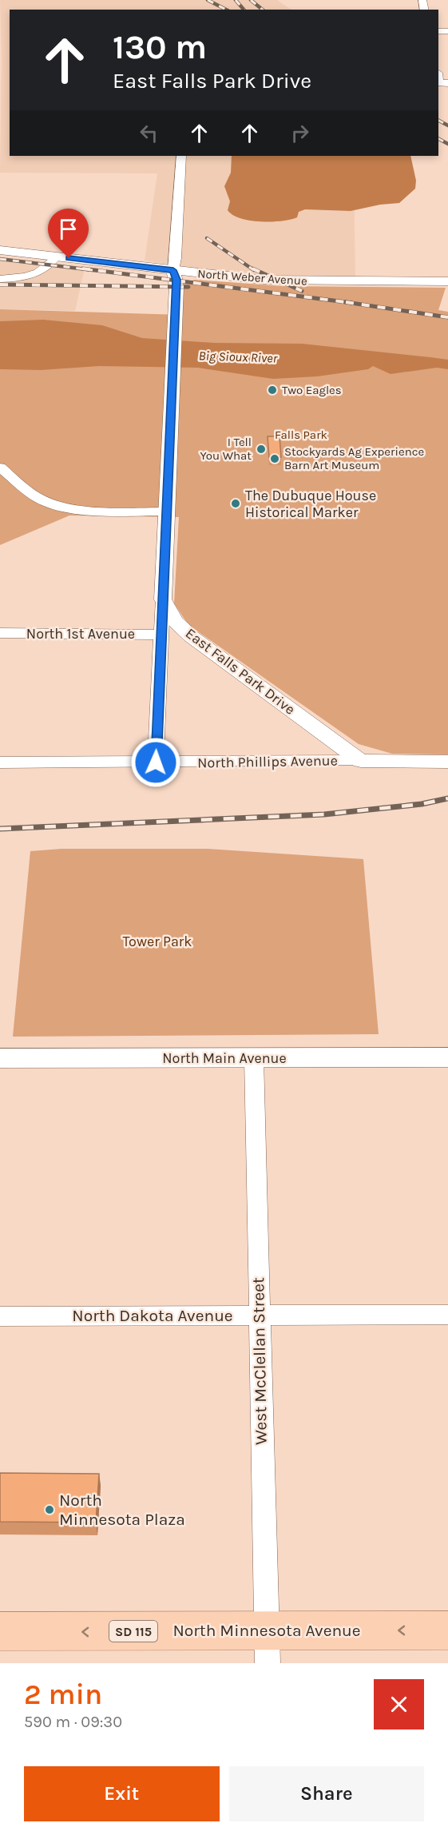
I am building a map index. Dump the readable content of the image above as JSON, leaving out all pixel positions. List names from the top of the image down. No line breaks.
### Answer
{"streets":{"main road":["North Minnesota Avenue","SD 115"],"street":["North Weber Avenue","North 1st Avenue","East Falls Park Drive","North Phillips Avenue","North Main Avenue","North Dakota Avenue","West McClellan Street"]},"crossings":[["East Falls Park Drive","North Phillips Avenue"],["North Main Avenue","West McClellan Street"],["North Dakota Avenue","West McClellan Street"],["West McClellan Street","North Minnesota Avenue"]],"one_way":["North Minnesota Avenue"],"water":["Big Sioux River"],"parks":["Falls Park","Tower Park"],"places":["Two Eagles","I Tell You What","Stockyards Ag Experience Barn Art Museum","The Dubuque House Historical Marker","North Minnesota Plaza"],"page":{"turn":["130 m","East Falls Park Drive"],"heading":["2 min","590 m · 09:30"],"buttons":["Exit","Share"]}}
